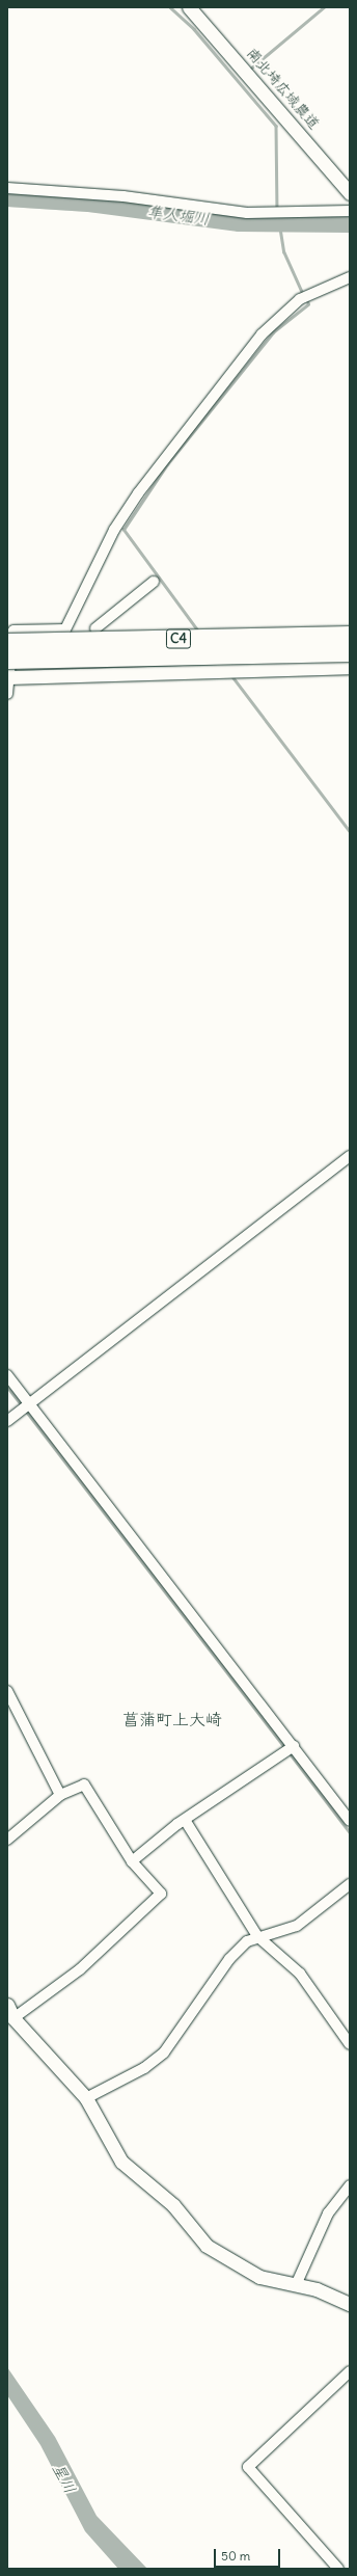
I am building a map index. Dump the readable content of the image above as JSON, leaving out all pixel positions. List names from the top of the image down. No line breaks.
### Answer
{"streets":{"highway":["C4"],"street":["南北埼広域農道"]},"districts":["菖蒲町上大崎"],"water":["隼人堀川","星川"],"scale_bar":"50 m"}
